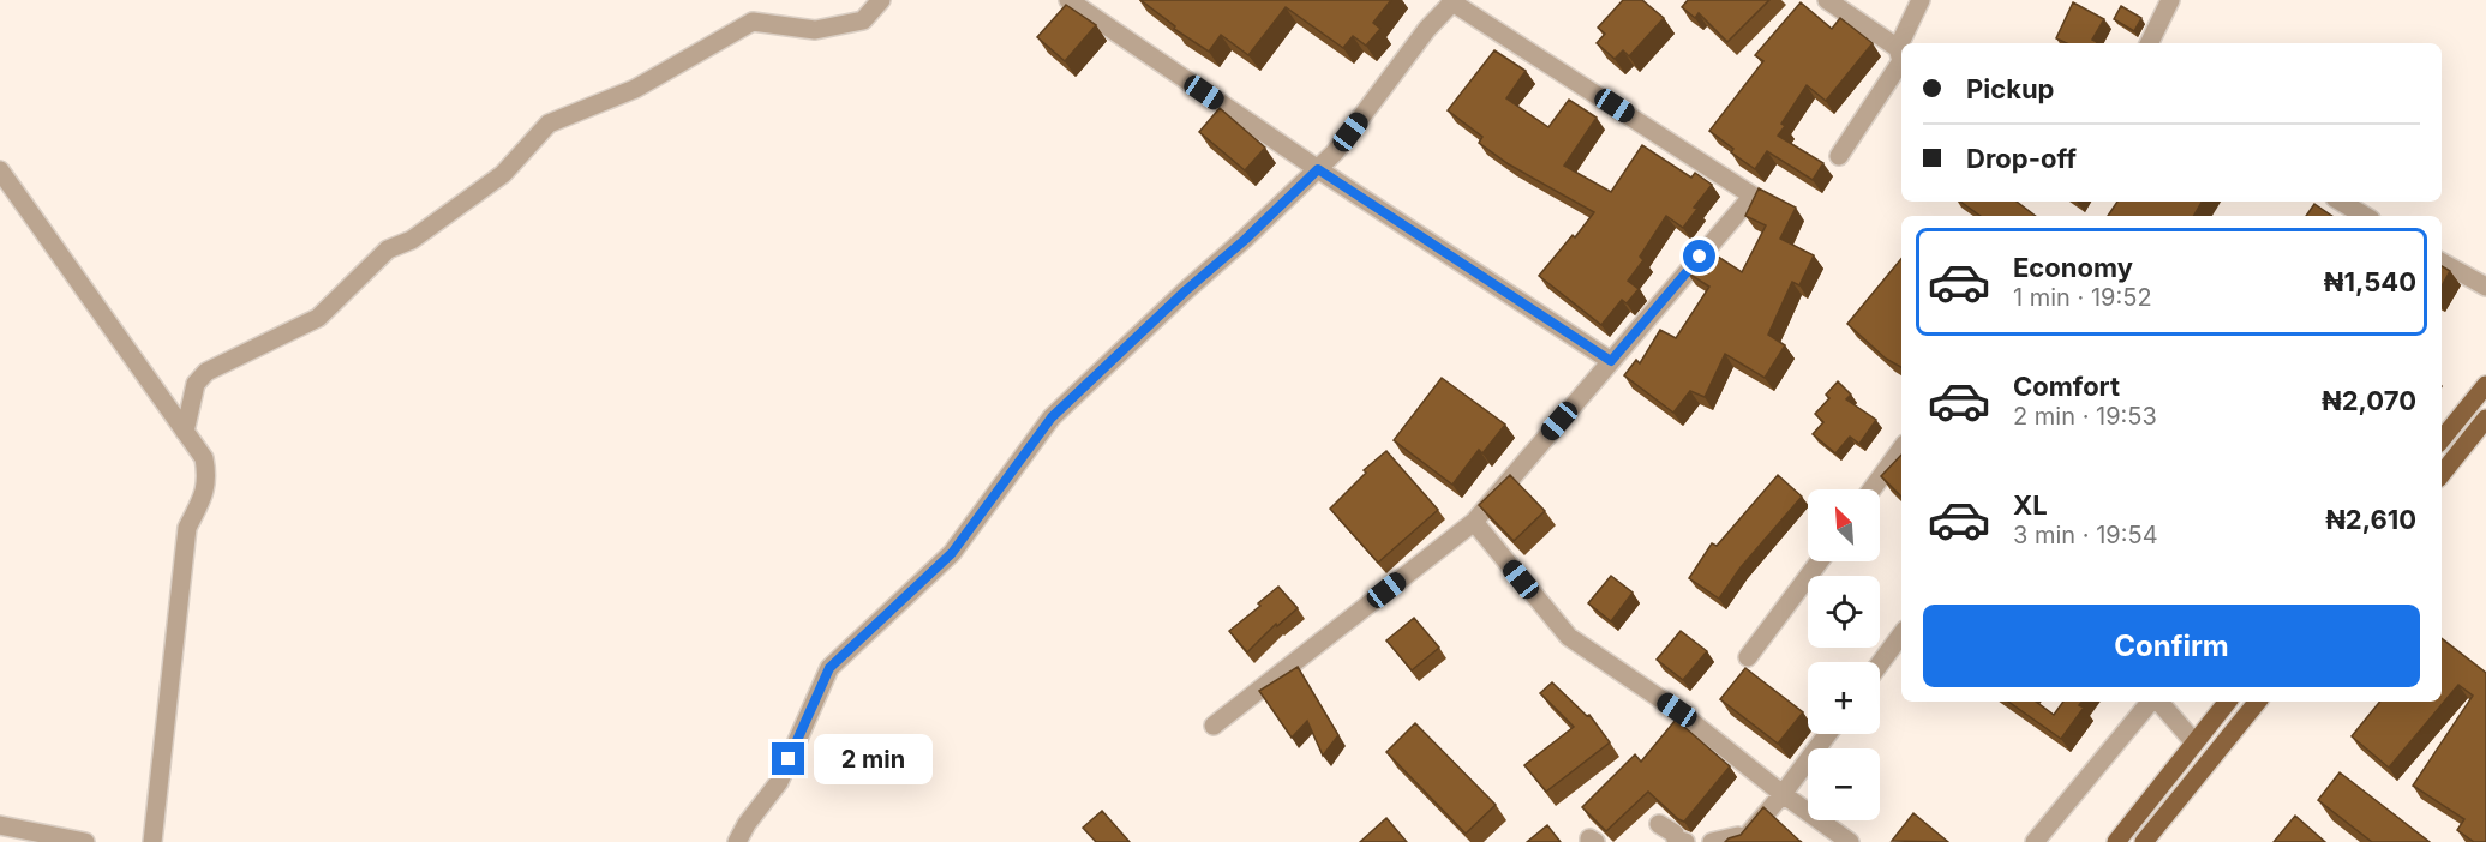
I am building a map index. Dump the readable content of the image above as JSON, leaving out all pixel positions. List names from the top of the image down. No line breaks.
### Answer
{"north":"top left","page":{"banner":["Pickup","Drop-off"],"list":[{"name":"Economy","note":"1 min · 19:52","value":"₦1,540"},{"name":"Comfort","note":"2 min · 19:53","value":"₦2,070"},{"name":"XL","note":"3 min · 19:54","value":"₦2,610"}],"map_buttons":["+","−"],"buttons":"Confirm","bubble":"2 min"}}
